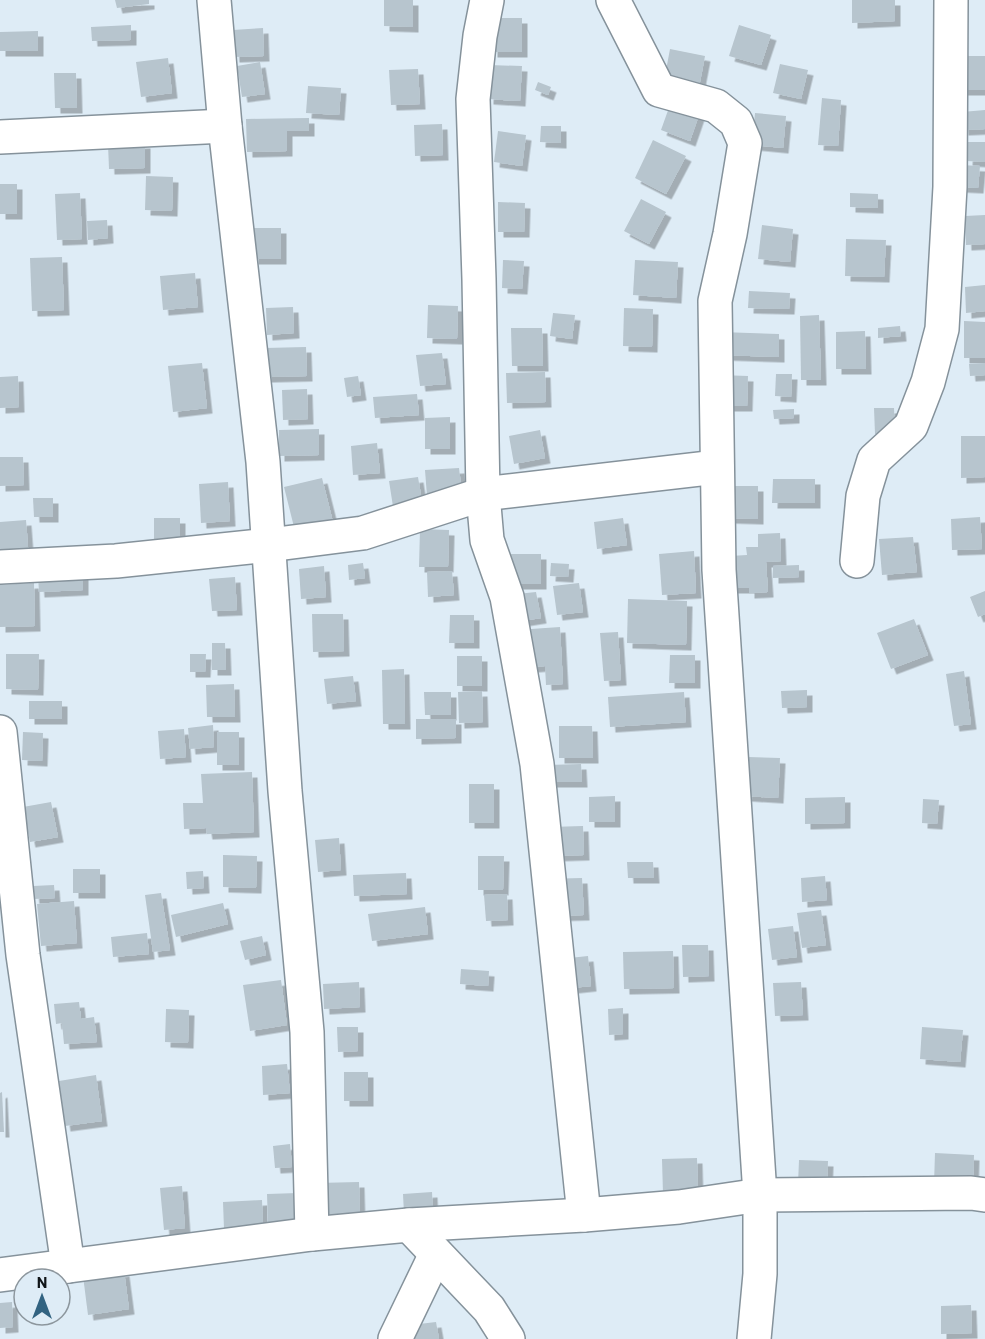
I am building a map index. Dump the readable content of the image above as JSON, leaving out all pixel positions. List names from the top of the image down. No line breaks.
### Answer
{"north":"top"}
